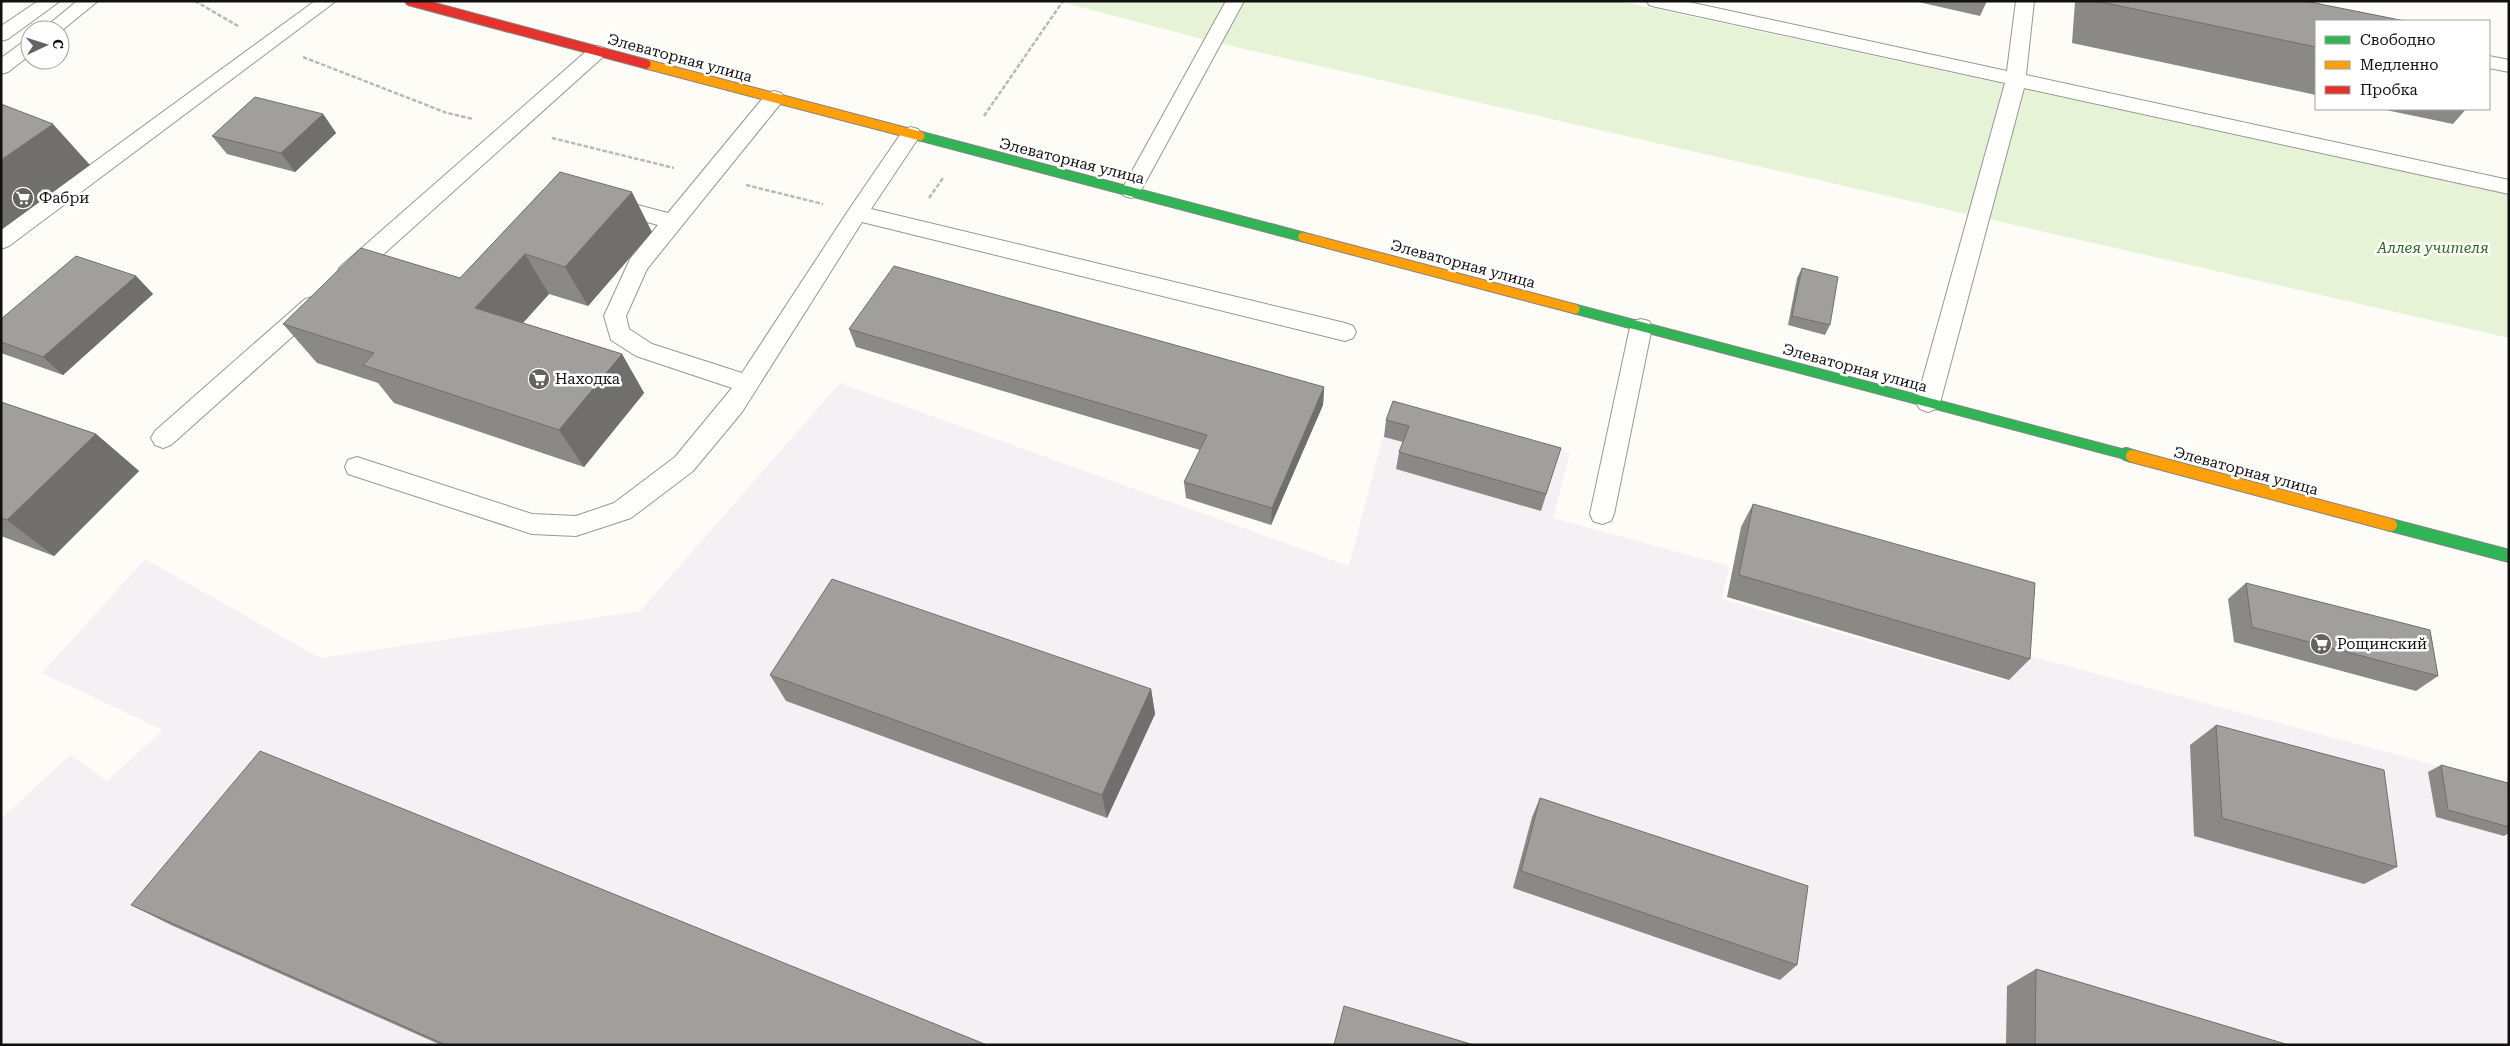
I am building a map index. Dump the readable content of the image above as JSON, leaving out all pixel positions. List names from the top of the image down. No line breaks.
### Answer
{"streets":{"main road":["Элеваторная улица"]},"parks":["Аллея учителя"],"places":{"supermarket":["Фабри","Находка","Рощинский"]},"legend":["Свободно","Медленно","Пробка"],"north":"right"}
